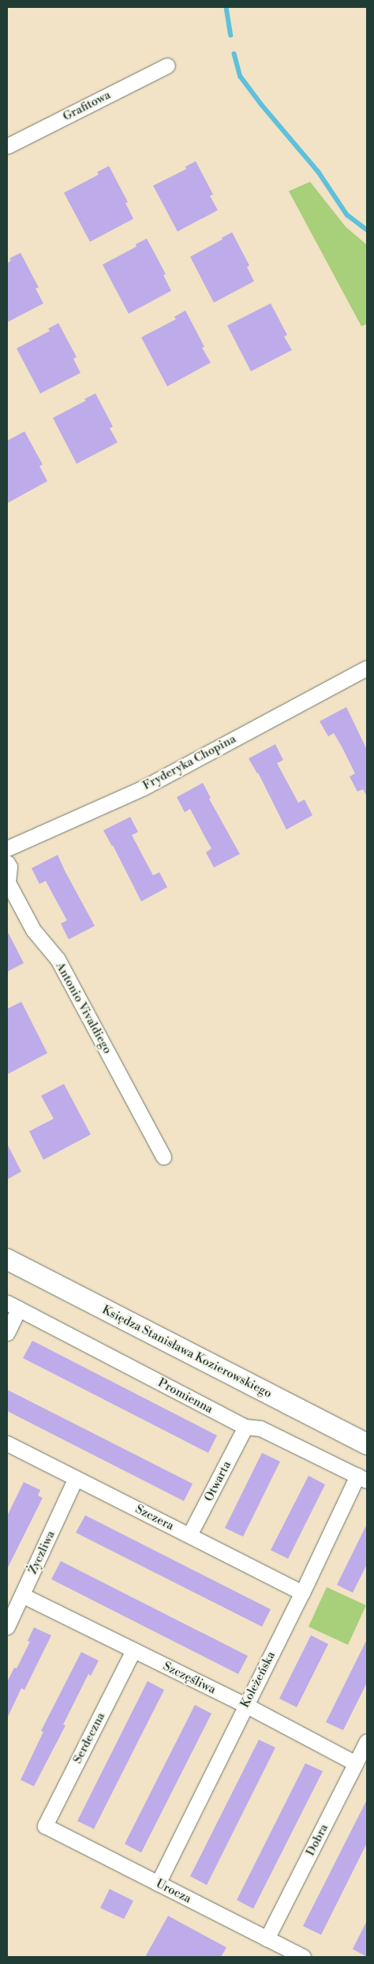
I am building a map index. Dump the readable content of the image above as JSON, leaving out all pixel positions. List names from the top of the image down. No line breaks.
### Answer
{"streets":{"street":["Grafitowa","Fryderyka Chopina","Antonio Vivaldiego","Księdza Stanisława Kozierowskiego","Promienna","Otwarta","Szczera","Życzliwa","Szczęśliwa","Koleżeńska","Serdeczna","Dobra","Urocza"]},"crossings":[["Promienna","Otwarta"],["Promienna","Koleżeńska"],["Otwarta","Szczera"],["Szczera","Życzliwa"],["Szczera","Koleżeńska"],["Życzliwa","Szczęśliwa"],["Szczęśliwa","Koleżeńska"],["Szczęśliwa","Serdeczna"],["Szczęśliwa","Dobra"],["Koleżeńska","Urocza"],["Serdeczna","Urocza"],["Dobra","Urocza"]]}
